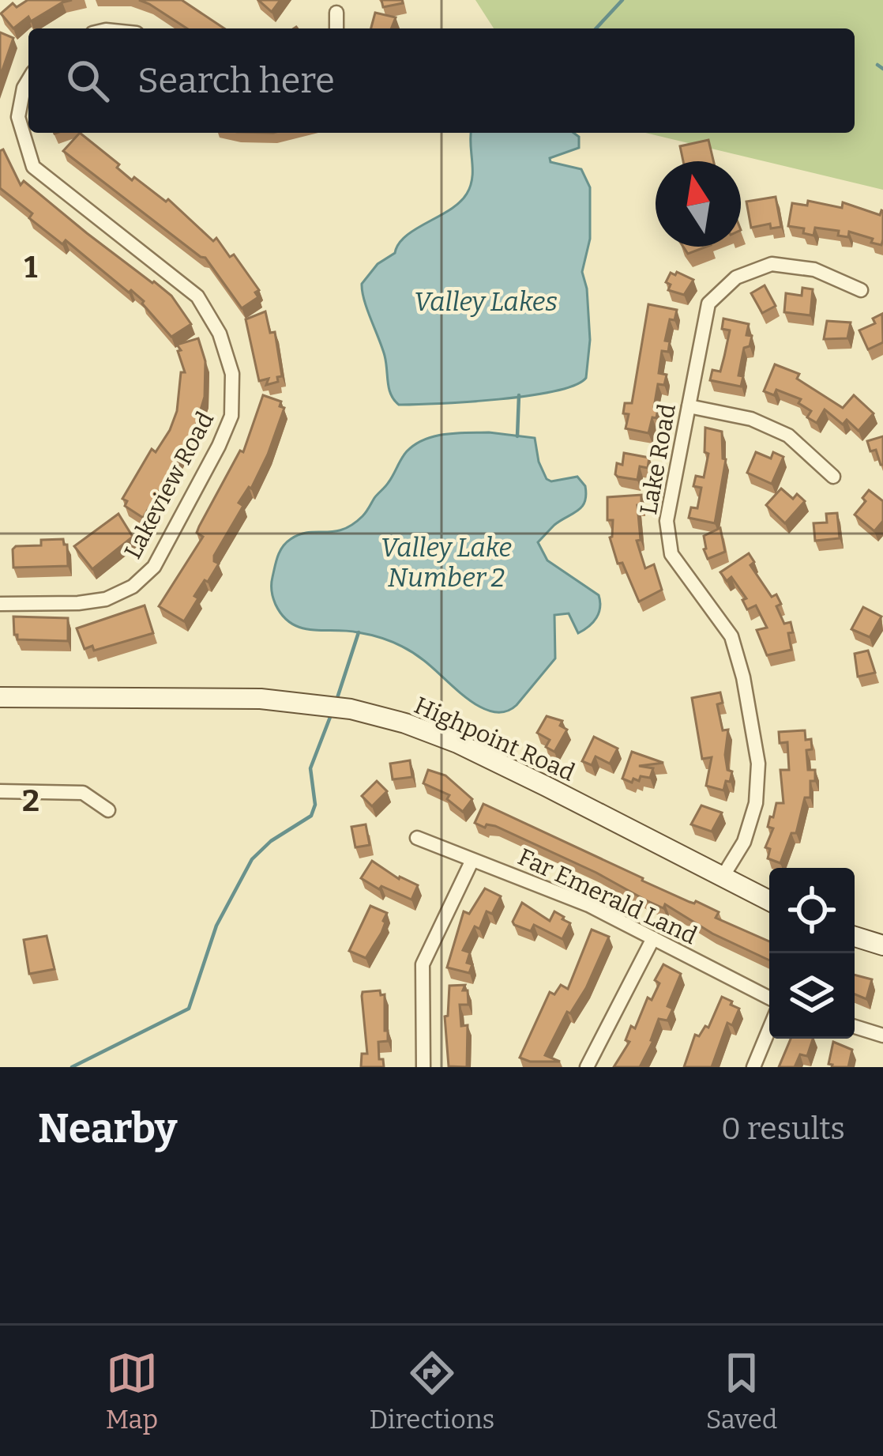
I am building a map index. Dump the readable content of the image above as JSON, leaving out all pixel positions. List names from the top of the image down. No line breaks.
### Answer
{"streets":{"street":["Lake Road","Lakeview Road","Highpoint Road","Far Emerald Land"]},"crossings":[["Lake Road","Highpoint Road"]],"water":["Valley Lakes","Valley Lake Number 2"],"north":"top","page":{"search":"Search here","heading":["Nearby","0 results"],"nav":["Map","Directions","Saved"]},"grid":{"rows":["1","2"]}}
